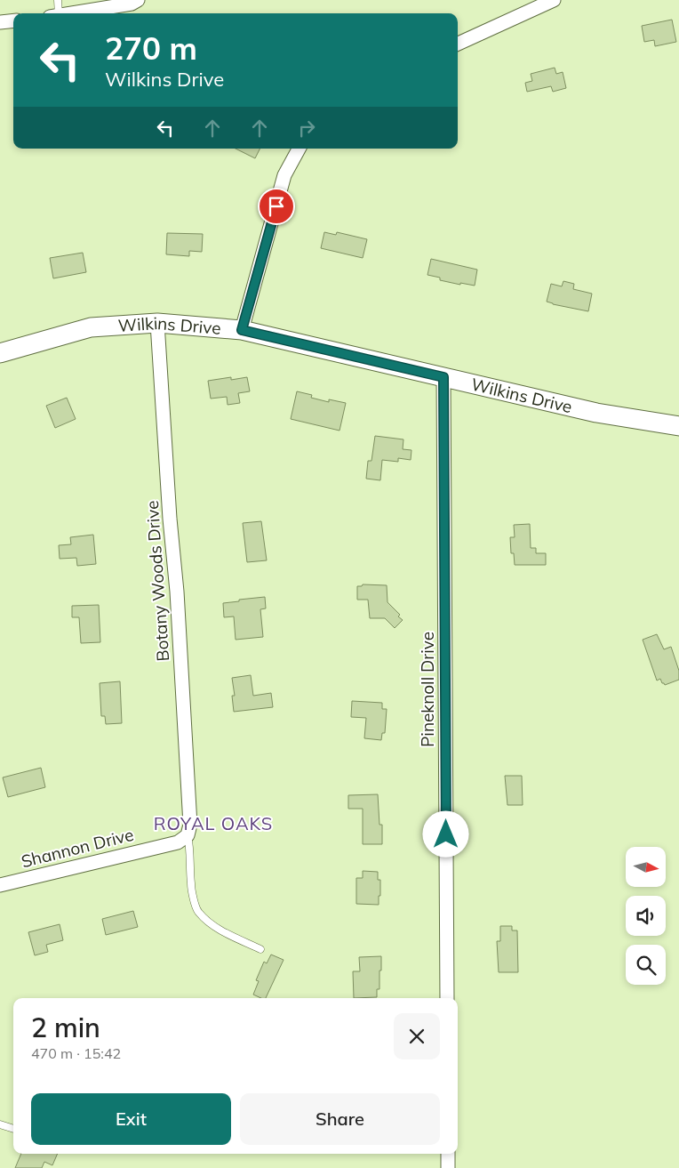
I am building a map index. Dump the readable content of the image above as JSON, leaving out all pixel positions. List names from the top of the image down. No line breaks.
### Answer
{"streets":{"street":["Wilkins Drive","Botany Woods Drive","Pineknoll Drive","Shannon Drive"]},"crossings":[["Wilkins Drive","Botany Woods Drive"],["Wilkins Drive","Pineknoll Drive"],["Botany Woods Drive","Shannon Drive"]],"districts":["ROYAL OAKS"],"north":"right","page":{"turn":["270 m","Wilkins Drive"],"heading":["2 min","470 m · 15:42"],"buttons":["Exit","Share"]}}
